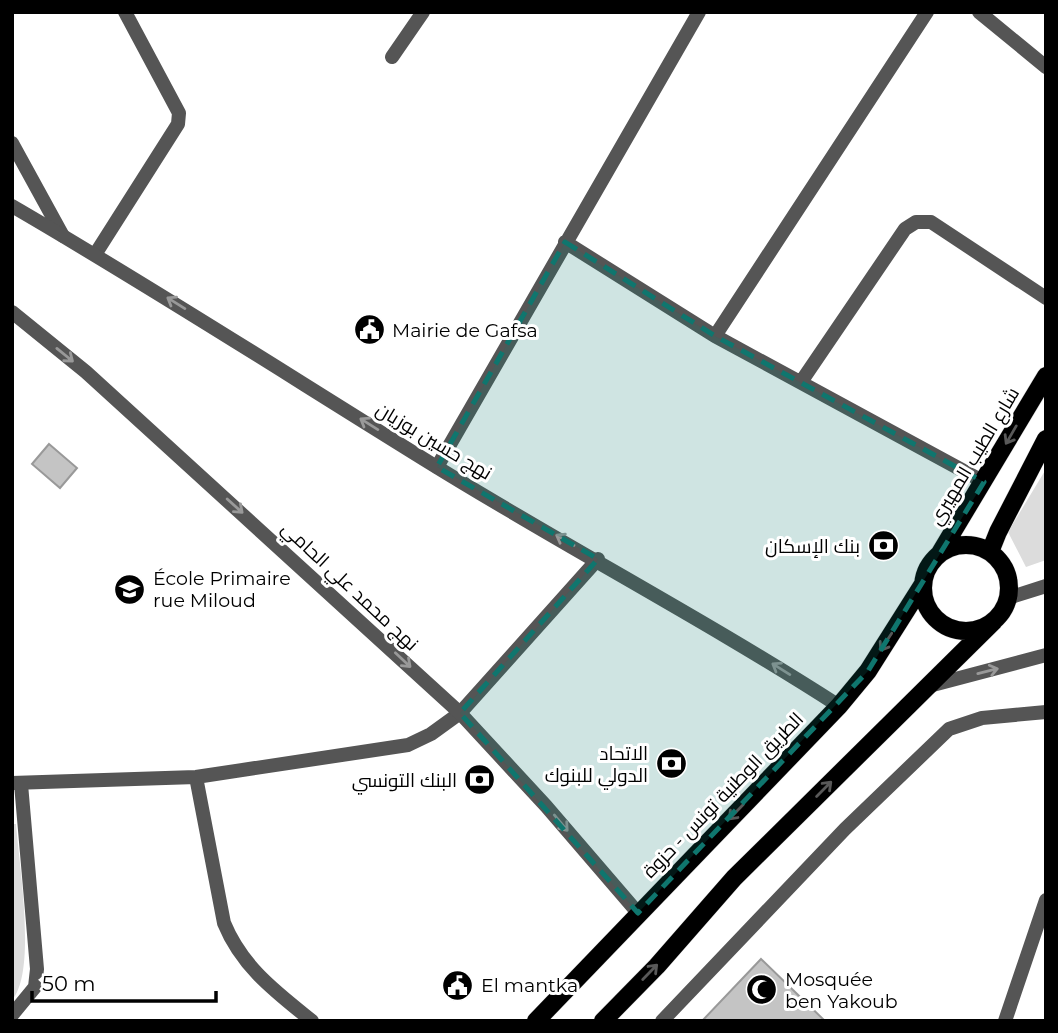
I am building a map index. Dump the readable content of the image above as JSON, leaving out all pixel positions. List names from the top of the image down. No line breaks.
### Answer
{"streets":{"main road":["شارع الطيب المهيري","الطريق الوطنية تونس - حزوة"],"street":["نهج حسين بوزيان","نهج محمد علي الحامي"]},"crossings":[["نهج حسين بوزيان","الطريق الوطنية تونس - حزوة"],["شارع الطيب المهيري","الطريق الوطنية تونس - حزوة"],["نهج محمد علي الحامي","الطريق الوطنية تونس - حزوة"]],"one_way":["نهج حسين بوزيان","نهج محمد علي الحامي"],"places":{"public building":["Mairie de Gafsa","El mantka"],"bank":["بنك الإسكان","الاتحاد الدولي للبنوك","البنك التونسي"],"school or university":["École Primaire rue Miloud"],"mosque":["Mosquée ben Yakoub"]},"scale_bar":"50 m"}
